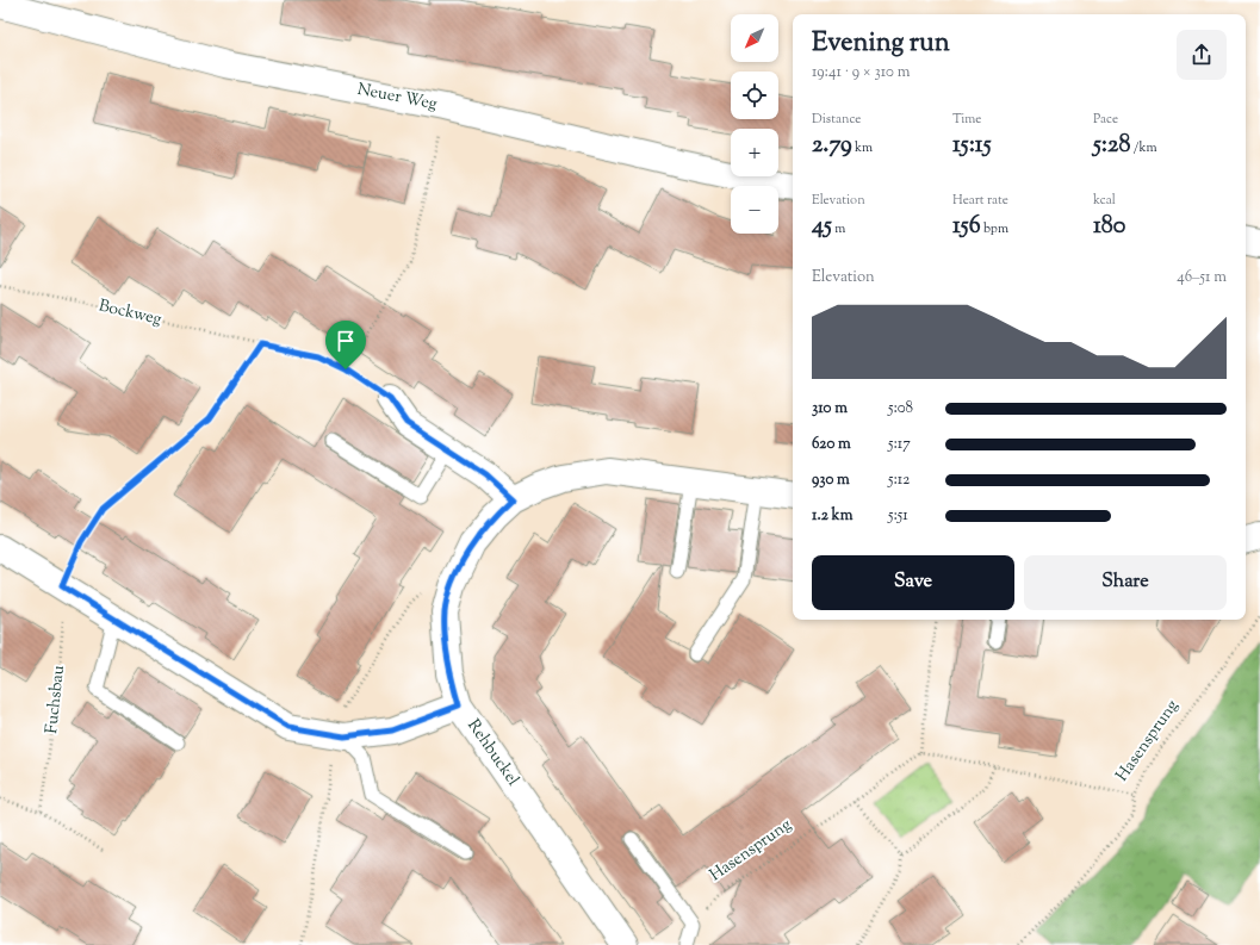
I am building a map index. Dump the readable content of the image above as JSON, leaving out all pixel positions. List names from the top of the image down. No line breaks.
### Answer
{"streets":{"street":["Neuer Weg","Rehbuckel"],"path":["Bockweg","Fuchsbau","Hasensprung"]},"north":"bottom left","page":{"map_buttons":["+","−"],"heading":["Evening run","19:41 · 9 × 310 m"],"stats":[["Distance","2.79 km"],["Time","15:15"],["Pace","5:28 /km"],["Elevation","45 m"],["Heart rate","156 bpm"],["kcal","180"]],"chart":["Elevation","46–51 m"],"list":[{"name":"310 m","note":"5:08"},{"name":"620 m","note":"5:17"},{"name":"930 m","note":"5:12"},{"name":"1.2 km","note":"5:51"}],"buttons":["Save","Share"]}}
